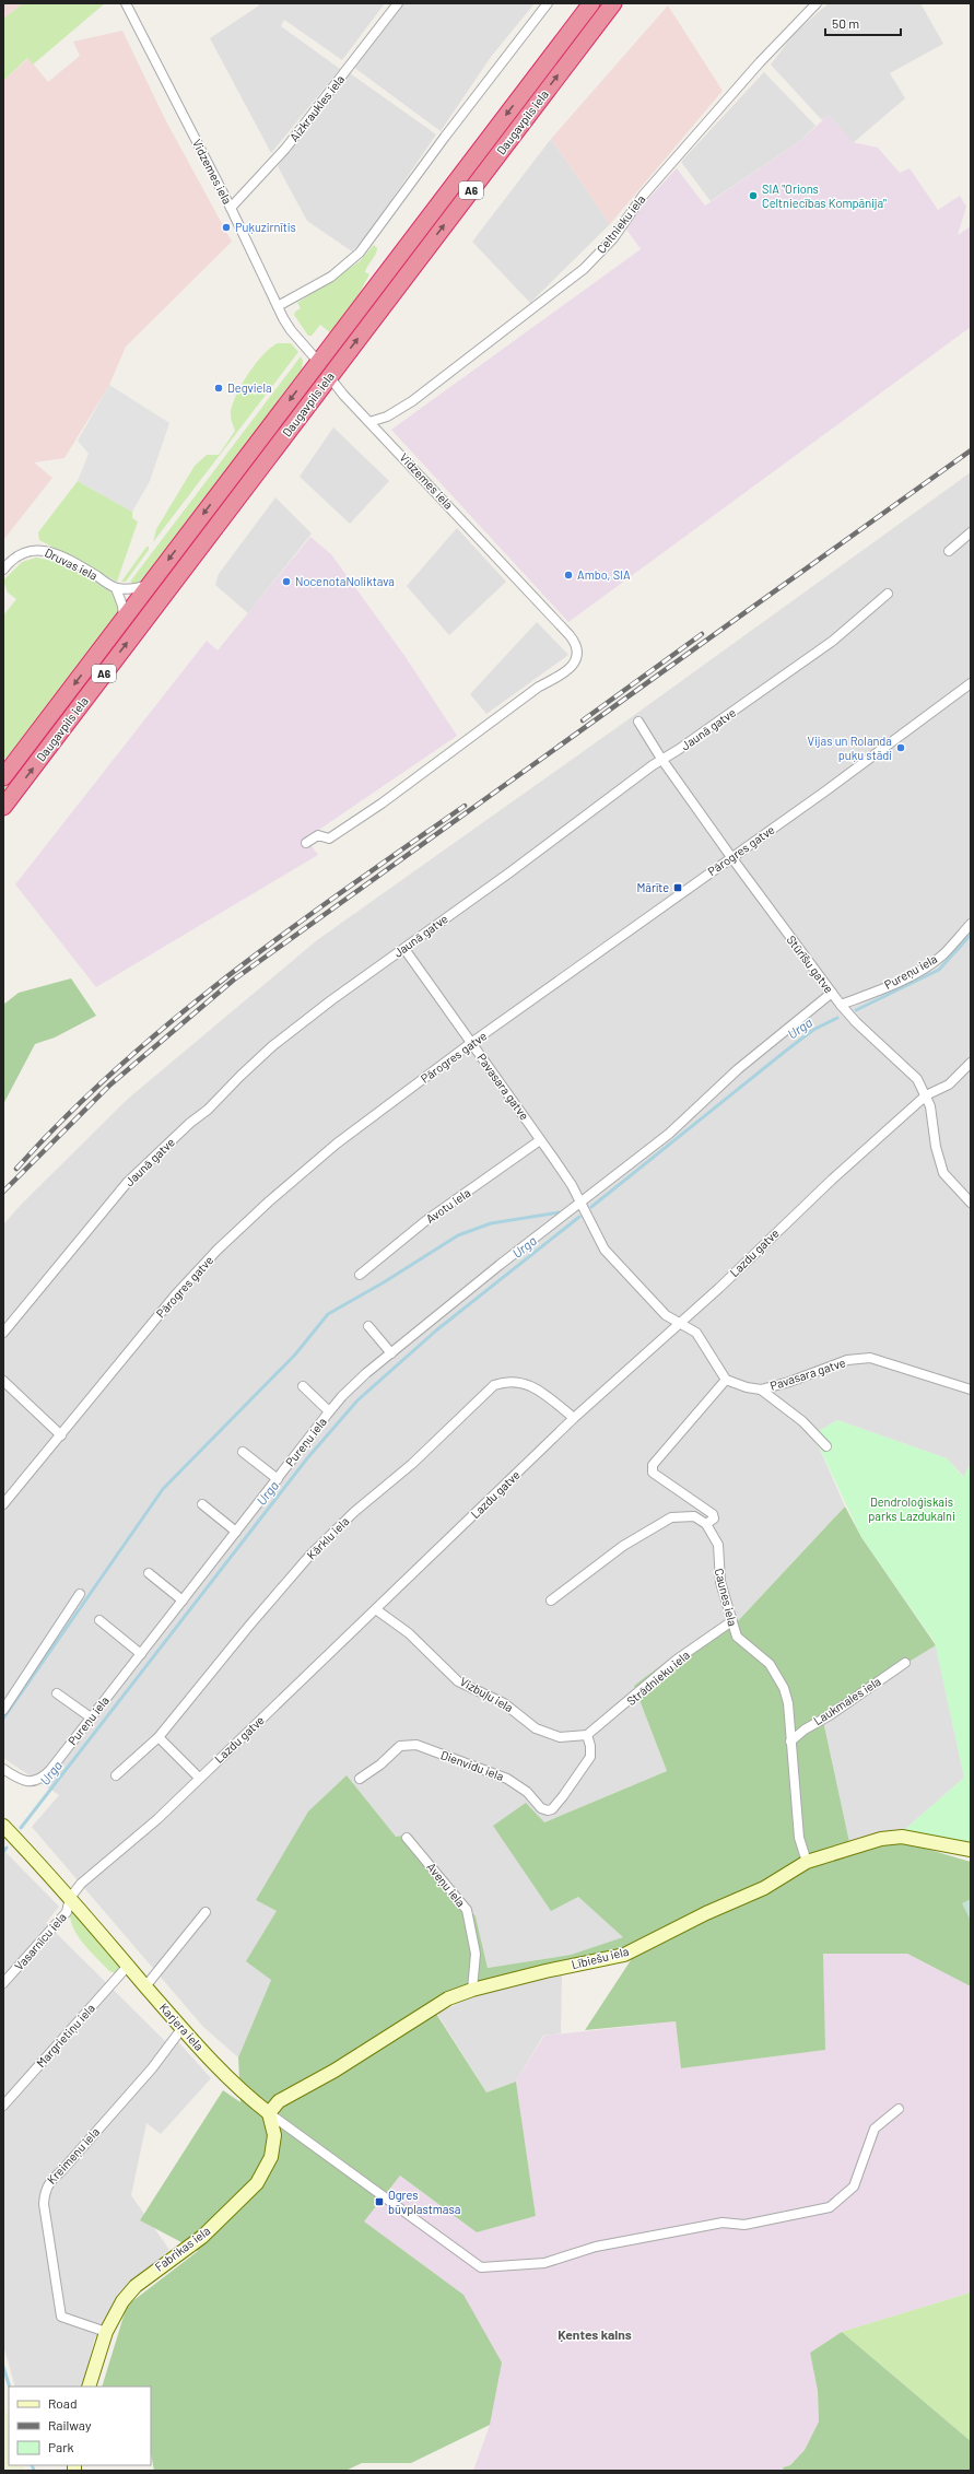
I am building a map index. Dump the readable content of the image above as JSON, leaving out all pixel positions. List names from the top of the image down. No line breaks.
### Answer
{"streets":{"highway":["Daugavpils iela","A6"],"street":["Aizkraukles iela","Vidzemes iela","Celtnieku iela","Druvas iela","Jaunā gatve","Pārogres gatve","Stūrīšu gatve","Pureņu iela","Pavasara gatve","Avotu iela","Lazdu gatve","Kārklu iela","Caunes iela","Strādnieku iela","Vizbuļu iela","Laukmales iela","Dienvidu iela","Aveņu iela","Vasarnīcu iela","Lībiešu iela","Karjera iela","Margrietiņu iela","Kreimeņu iela","Fabrikas iela"]},"crossings":[["Aizkraukles iela","Vidzemes iela"],["Daugavpils iela","Vidzemes iela"],["Vidzemes iela","Celtnieku iela"],["Jaunā gatve","Stūrīšu gatve"],["Jaunā gatve","Pavasara gatve"],["Pārogres gatve","Stūrīšu gatve"],["Pārogres gatve","Pavasara gatve"],["Stūrīšu gatve","Pureņu iela"],["Stūrīšu gatve","Lazdu gatve"],["Pureņu iela","Pavasara gatve"],["Pavasara gatve","Avotu iela"],["Pavasara gatve","Lazdu gatve"],["Lazdu gatve","Kārklu iela"],["Lazdu gatve","Vizbuļu iela"],["Lazdu gatve","Vasarnīcu iela"],["Lazdu gatve","Karjera iela"],["Caunes iela","Strādnieku iela"],["Caunes iela","Laukmales iela"],["Caunes iela","Lībiešu iela"],["Strādnieku iela","Vizbuļu iela"],["Strādnieku iela","Dienvidu iela"],["Vizbuļu iela","Dienvidu iela"],["Aveņu iela","Lībiešu iela"],["Vasarnīcu iela","Karjera iela"],["Lībiešu iela","Karjera iela"],["Lībiešu iela","Fabrikas iela"],["Karjera iela","Margrietiņu iela"],["Karjera iela","Kreimeņu iela"],["Karjera iela","Fabrikas iela"],["Kreimeņu iela","Fabrikas iela"]],"districts":["Ķentes kalns"],"water":["Urga"],"parks":["Dendroloģiskais parks Lazdukalni"],"places":{"other":["SIA \"Orions Celtniecības Kompānija\"","Puķuzirnītis","Degviela","Ambo, SIA","NocenotaNoliktava","Vijas un Rolanda puķu stādi"],"transit":["Mārīte","Ogres būvplastmasa"]},"legend":["Road","Railway","Park"],"scale_bar":"50 m"}
